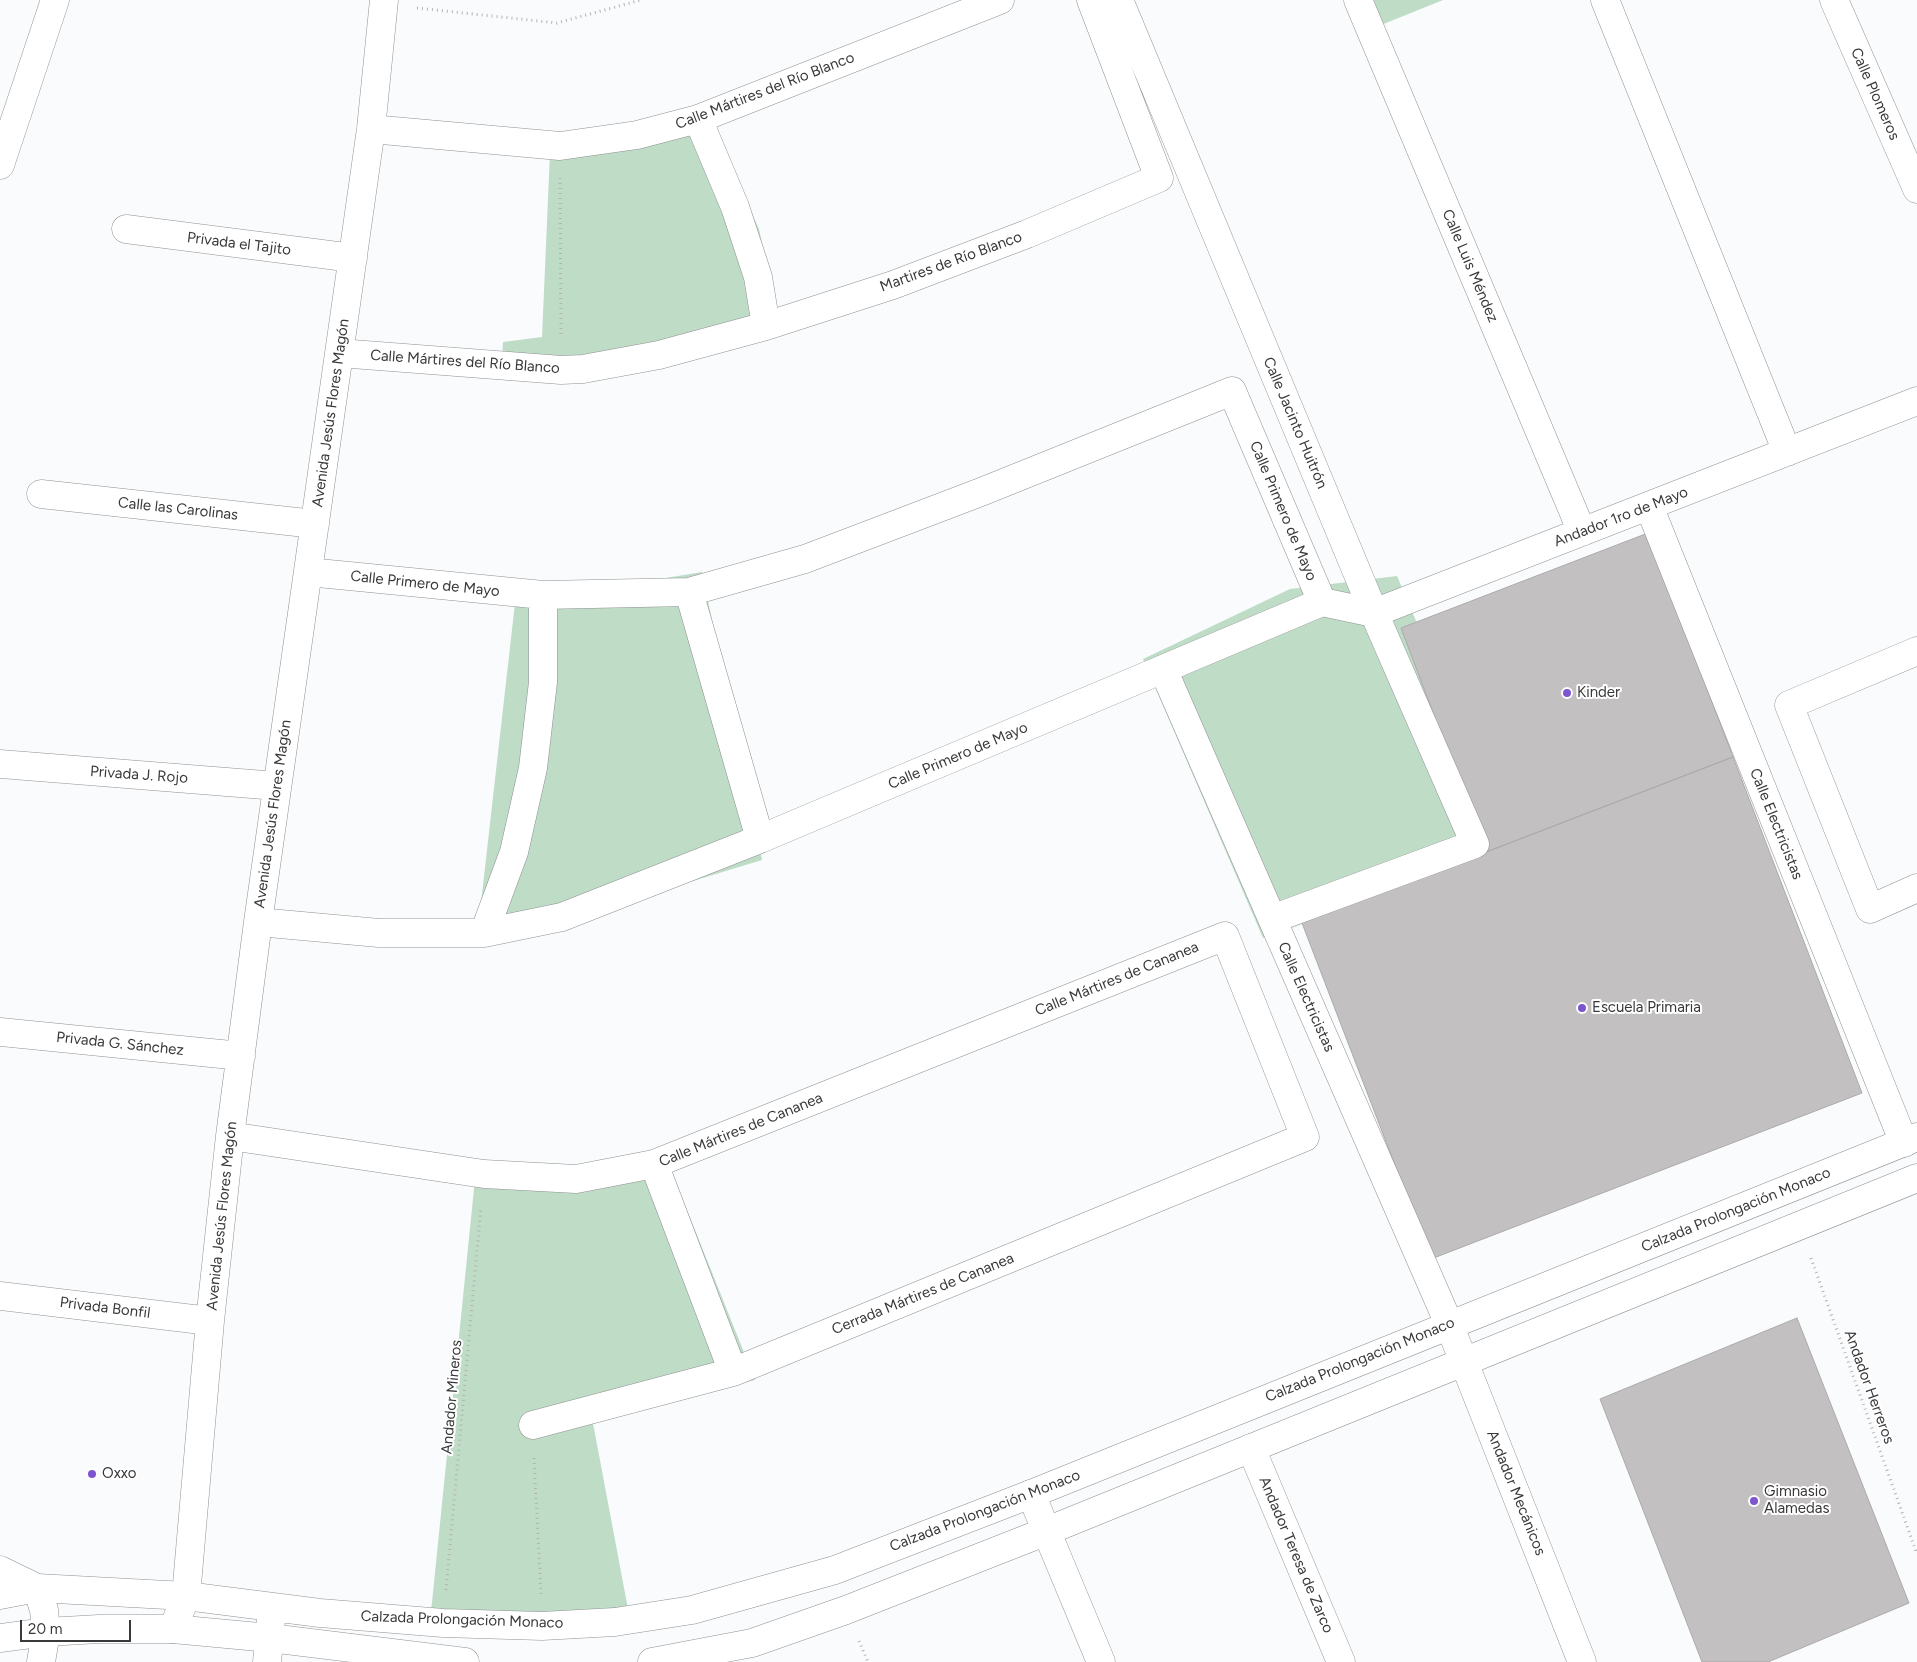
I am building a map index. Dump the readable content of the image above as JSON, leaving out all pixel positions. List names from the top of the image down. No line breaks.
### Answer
{"streets":{"street":["Calle Mártires del Río Blanco","Calle Plomeros","Privada el Tajito","Martires de Río Blanco","Calle Luis Méndez","Avenida Jesús Flores Magón","Calle Jacinto Huitrón","Calle las Carolinas","Calle Primero de Mayo","Andador 1ro de Mayo","Privada J. Rojo","Calle Electricistas","Calle Mártires de Cananea","Privada G. Sánchez","Calzada Prolongación Monaco","Cerrada Mártires de Cananea","Privada Bonfil","Andador Mecánicos","Andador Teresa de Zarco"],"path":["Andador Herreros","Andador Mineros"]},"crossings":[["Calle Mártires del Río Blanco","Martires de Río Blanco"],["Calle Mártires del Río Blanco","Avenida Jesús Flores Magón"],["Privada el Tajito","Avenida Jesús Flores Magón"],["Calle Luis Méndez","Andador 1ro de Mayo"],["Avenida Jesús Flores Magón","Calle las Carolinas"],["Avenida Jesús Flores Magón","Calle Primero de Mayo"],["Avenida Jesús Flores Magón","Privada J. Rojo"],["Avenida Jesús Flores Magón","Calle Mártires de Cananea"],["Avenida Jesús Flores Magón","Privada G. Sánchez"],["Avenida Jesús Flores Magón","Calzada Prolongación Monaco"],["Avenida Jesús Flores Magón","Privada Bonfil"],["Calle Jacinto Huitrón","Andador 1ro de Mayo"],["Calle Jacinto Huitrón","Calle Electricistas"],["Calle Primero de Mayo","Calle Electricistas"],["Andador 1ro de Mayo","Calle Electricistas"],["Calle Electricistas","Calzada Prolongación Monaco"],["Calle Electricistas","Andador Mecánicos"],["Calle Mártires de Cananea","Cerrada Mártires de Cananea"],["Calle Mártires de Cananea","Andador Mineros"],["Calzada Prolongación Monaco","Andador Mineros"],["Calzada Prolongación Monaco","Andador Mecánicos"]],"places":["Kinder","Escuela Primaria","Oxxo","Gimnasio Alamedas"],"scale_bar":"20 m"}
